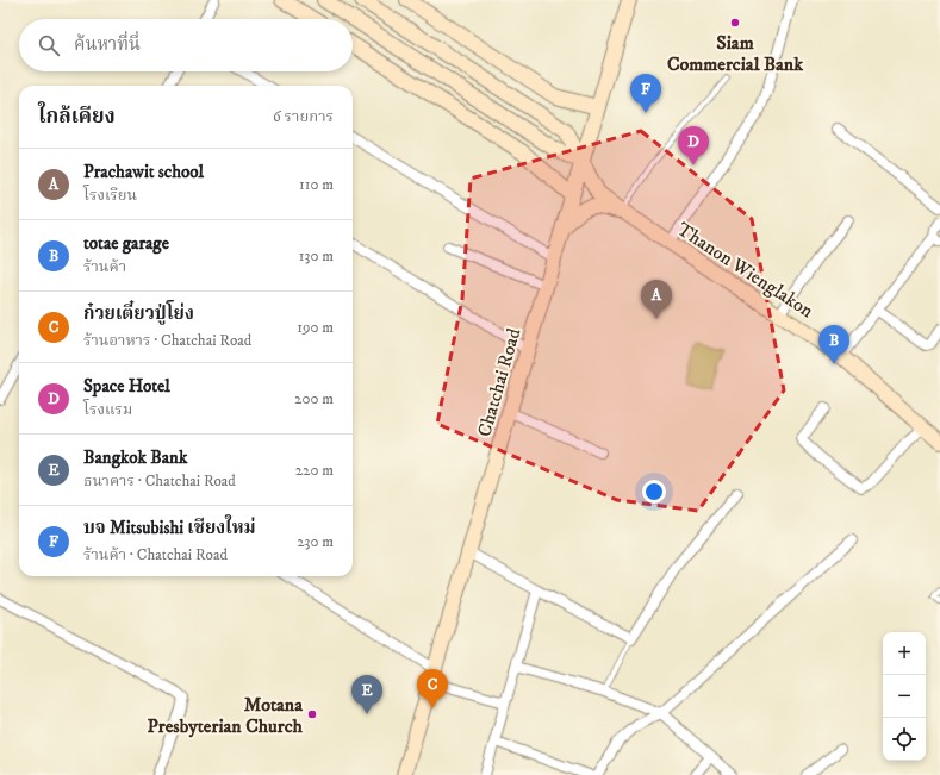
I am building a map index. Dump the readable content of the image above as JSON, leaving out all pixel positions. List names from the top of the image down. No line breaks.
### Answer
{"streets":{"main road":["Thanon Wienglakon","Chatchai Road"]},"crossings":[["Thanon Wienglakon","Chatchai Road"]],"places":["Siam Commercial Bank","Motana Presbyterian Church"],"page":{"search":"ค้นหาที่นี่","pins":["F","D","A","B","C","E"],"heading":["ใกล้เคียง","6 รายการ"],"list":[{"mark":"A","name":"Prachawit school","note":"โรงเรียน","value":"110 m"},{"mark":"B","name":"totae garage","note":"ร้านค้า","value":"130 m"},{"mark":"C","name":"ก๋วยเตี๋ยวปู่โย่ง","note":"ร้านอาหาร · Chatchai Road","value":"190 m"},{"mark":"D","name":"Space Hotel","note":"โรงแรม","value":"200 m"},{"mark":"E","name":"Bangkok Bank","note":"ธนาคาร · Chatchai Road","value":"220 m"},{"mark":"F","name":"บจ Mitsubishi เชียงใหม่","note":"ร้านค้า · Chatchai Road","value":"230 m"}],"map_buttons":["+","−"]}}
